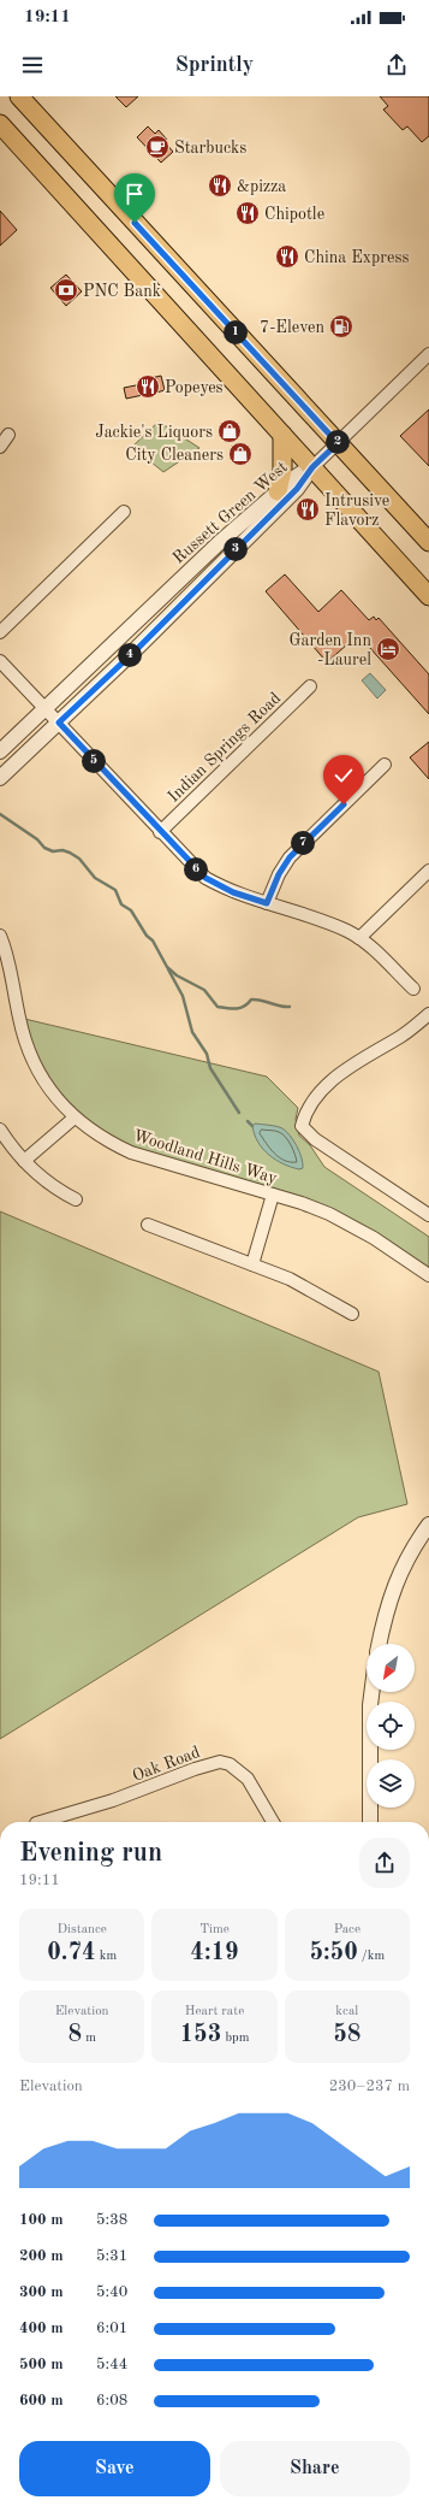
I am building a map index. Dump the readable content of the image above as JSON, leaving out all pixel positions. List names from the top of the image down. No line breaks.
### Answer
{"streets":{"street":["Russett Green West","Indian Springs Road","Woodland Hills Way","Oak Road"]},"places":{"cafe":["Starbucks"],"restaurant":["&pizza","Chipotle","China Express","Popeyes","Intrusive Flavorz"],"bank":["PNC Bank"],"fuel station":["7-Eleven"],"shop":["Jackie's Liquors","City Cleaners"],"hotel":["Garden Inn -Laurel"]},"north":"bottom left","page":{"status":"19:11","header":"Sprintly","pins":["1","2","3","4","5","7","6"],"heading":["Evening run","19:11"],"stats":[["Distance","0.74 km"],["Time","4:19"],["Pace","5:50 /km"],["Elevation","8 m"],["Heart rate","153 bpm"],["kcal","58"]],"chart":["Elevation","230–237 m"],"list":[{"name":"100 m","note":"5:38"},{"name":"200 m","note":"5:31"},{"name":"300 m","note":"5:40"},{"name":"400 m","note":"6:01"},{"name":"500 m","note":"5:44"},{"name":"600 m","note":"6:08"}],"buttons":["Save","Share"]}}
